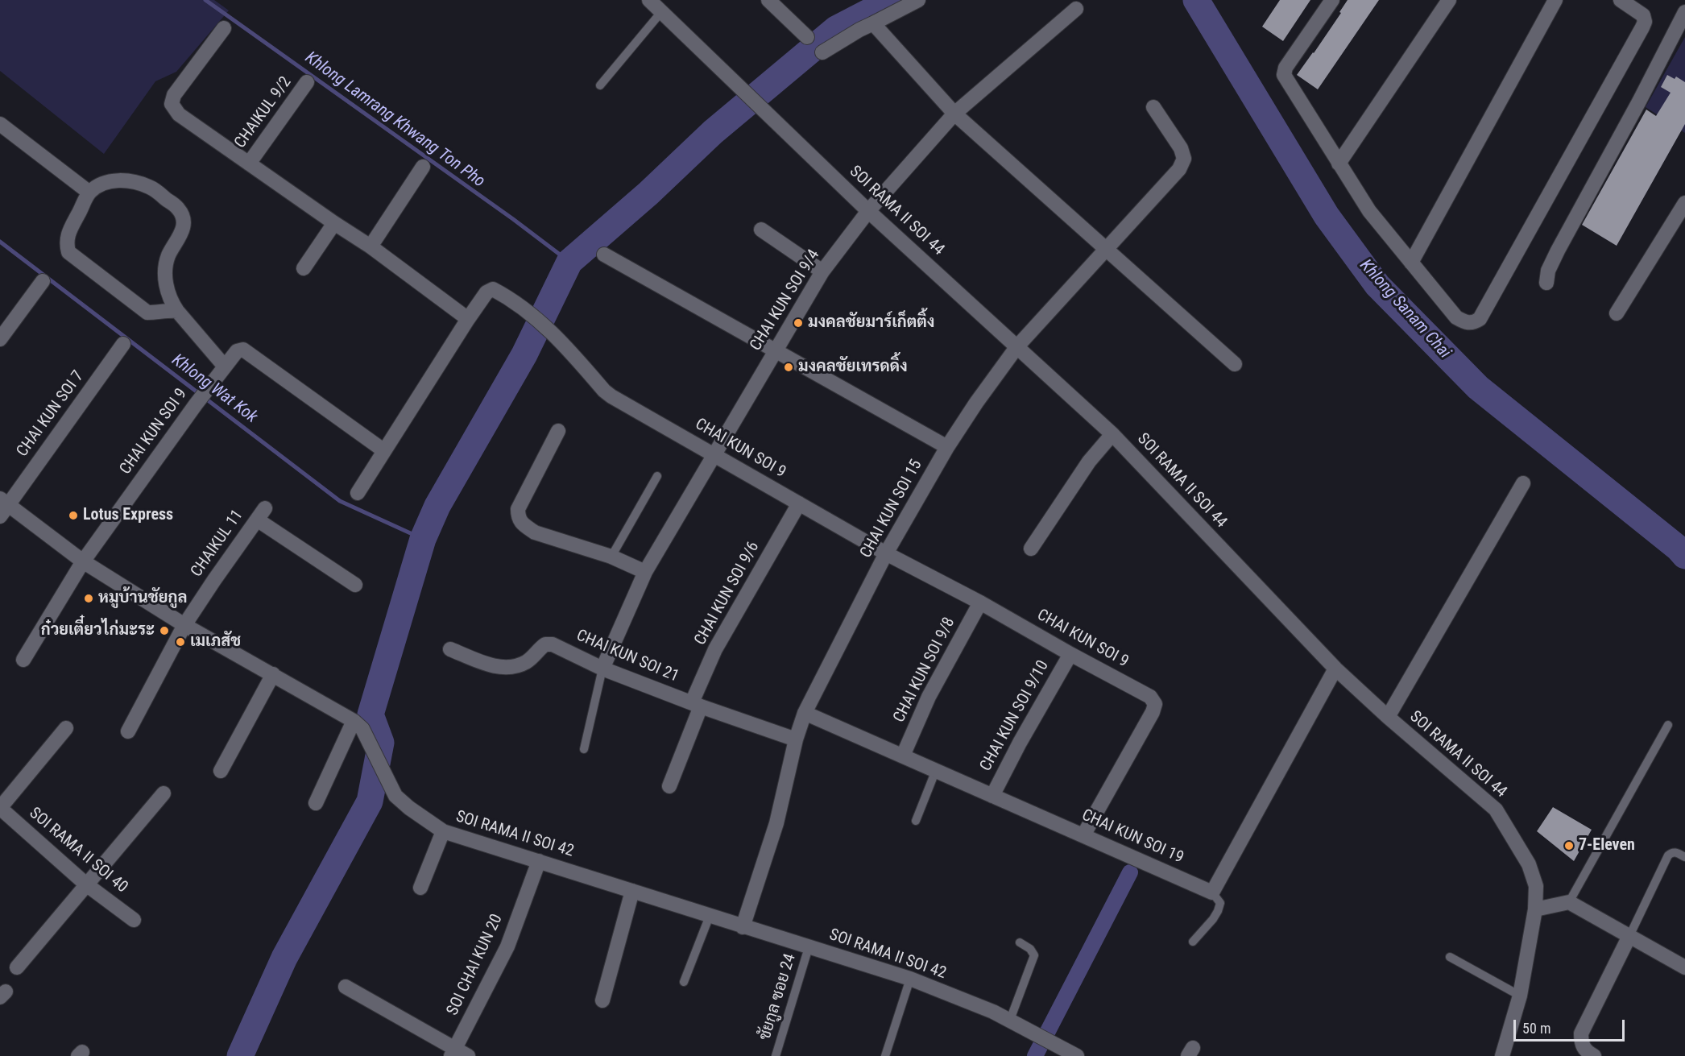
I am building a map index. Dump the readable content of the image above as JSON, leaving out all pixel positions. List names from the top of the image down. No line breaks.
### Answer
{"streets":{"street":["CHAIKUL 9/2","SOI RAMA II SOI 44","CHAI KUN SOI 9/4","CHAI KUN SOI 7","CHAI KUN SOI 9","CHAI KUN SOI 15","CHAIKUL 11","CHAI KUN SOI 9/6","CHAI KUN SOI 21","CHAI KUN SOI 9/8","CHAI KUN SOI 9/10","SOI RAMA II SOI 42","CHAI KUN SOI 19","SOI RAMA II SOI 40","SOI CHAI KUN 20"],"lane":["ชัยกูล ซอย 24"]},"crossings":[["SOI RAMA II SOI 44","CHAI KUN SOI 9/4"],["SOI RAMA II SOI 44","CHAI KUN SOI 15"],["CHAI KUN SOI 9/4","CHAI KUN SOI 9"],["CHAI KUN SOI 9/4","CHAI KUN SOI 21"],["CHAI KUN SOI 7","SOI RAMA II SOI 42"],["CHAI KUN SOI 9","CHAI KUN SOI 15"],["CHAI KUN SOI 9","CHAI KUN SOI 9/6"],["CHAI KUN SOI 9","CHAI KUN SOI 9/8"],["CHAI KUN SOI 9","CHAI KUN SOI 9/10"],["CHAI KUN SOI 9","SOI RAMA II SOI 42"],["CHAI KUN SOI 9","CHAI KUN SOI 19"],["CHAI KUN SOI 15","CHAI KUN SOI 21"],["CHAI KUN SOI 15","SOI RAMA II SOI 42"],["CHAI KUN SOI 15","CHAI KUN SOI 19"],["CHAIKUL 11","SOI RAMA II SOI 42"],["CHAI KUN SOI 9/6","CHAI KUN SOI 21"],["CHAI KUN SOI 9/8","CHAI KUN SOI 19"],["CHAI KUN SOI 9/10","CHAI KUN SOI 19"],["SOI RAMA II SOI 42","SOI CHAI KUN 20"],["SOI RAMA II SOI 42","ชัยกูล ซอย 24"]],"water":["Khlong Lamrang Khwang Ton Pho","Khlong Sanam Chai","Khlong Wat Kok"],"places":["มงคลชัยมาร์เก็ตติ้ง","มงคลชัยเทรดดิ้ง","Lotus Express","หมูบ้านชัยกูล","ก๋วยเตี๋ยวไก่มะระ","เมเภสัช","7-Eleven"],"scale_bar":"50 m"}
